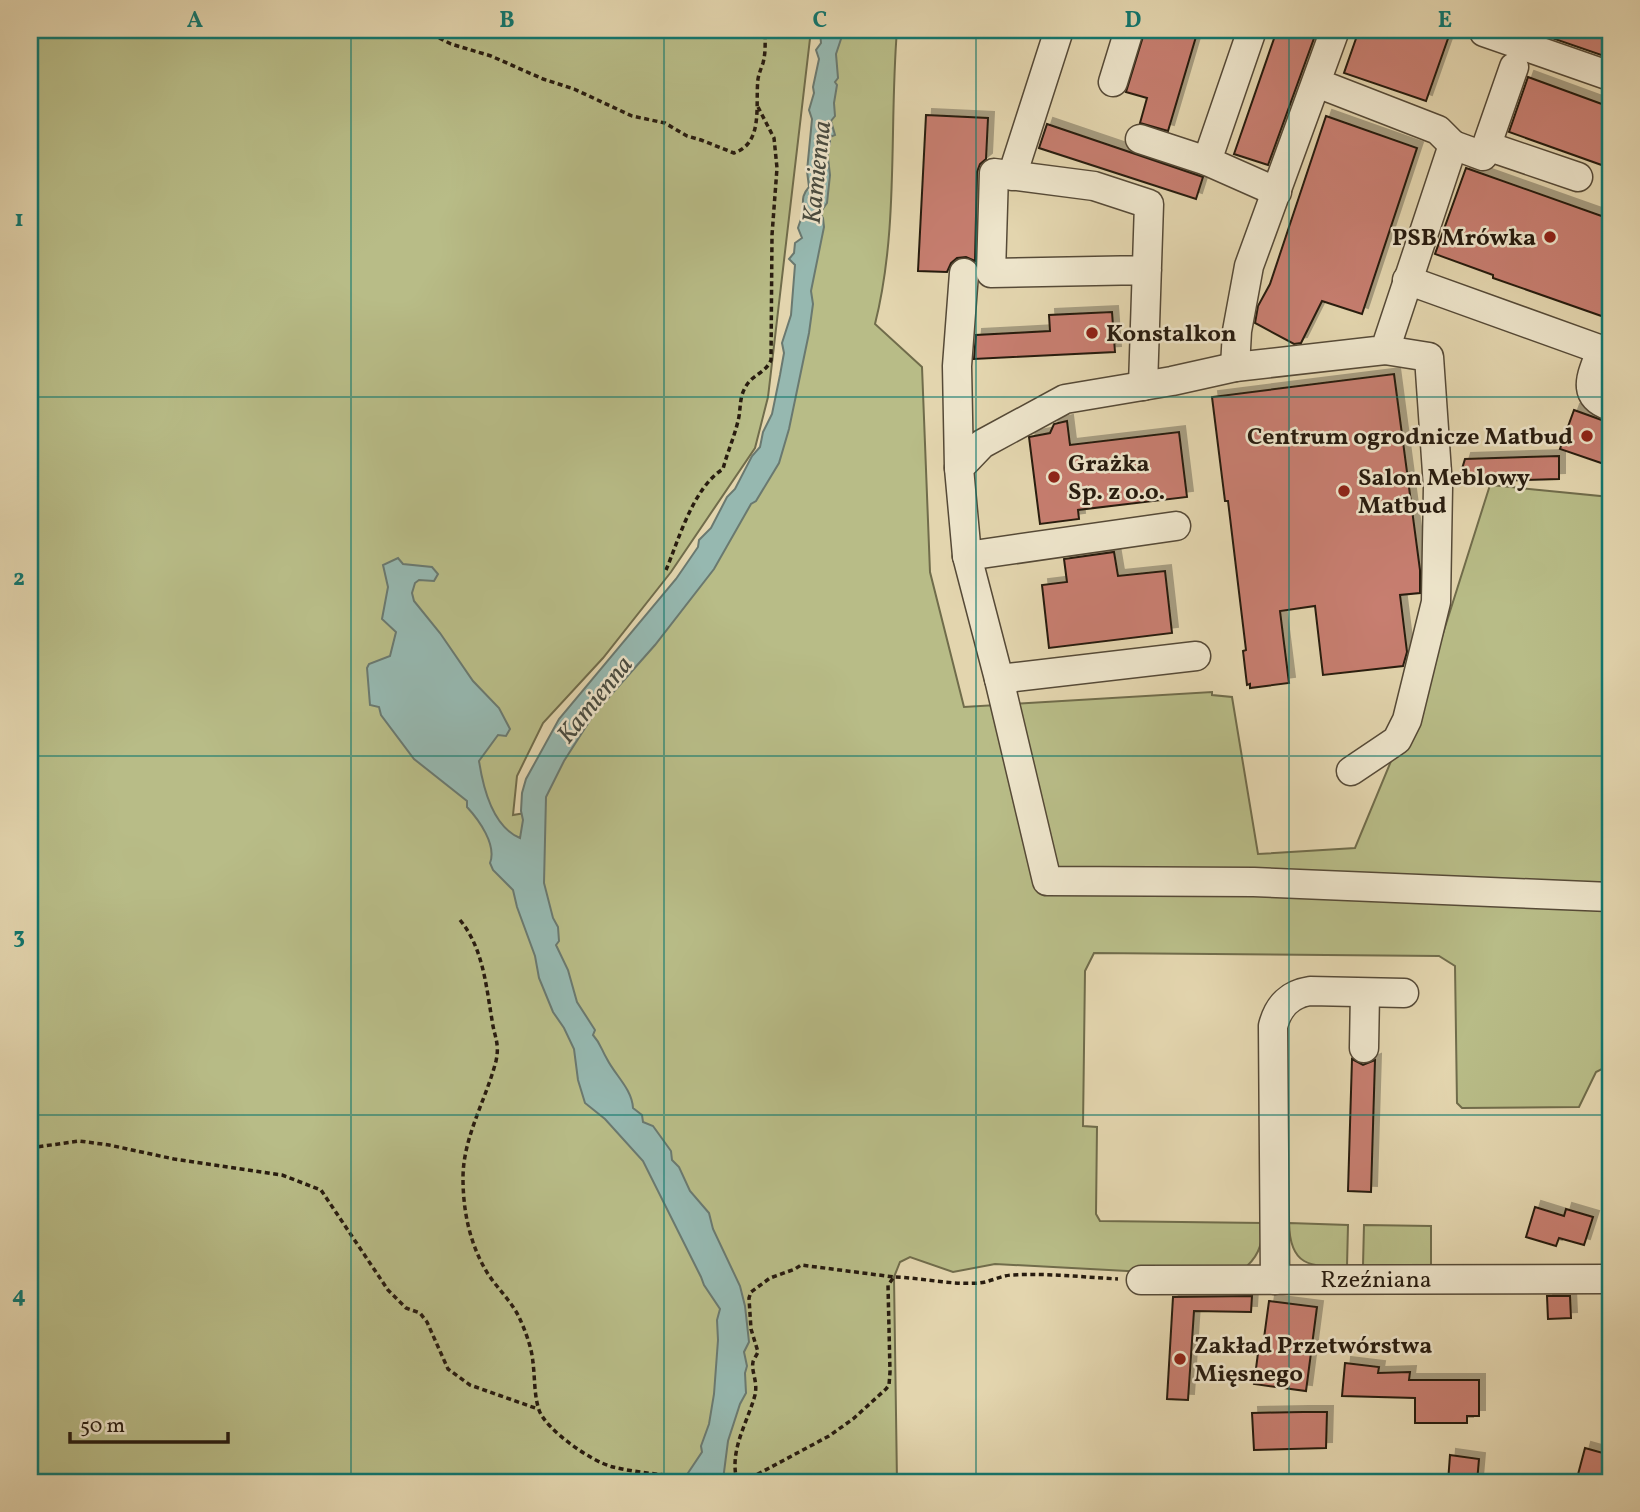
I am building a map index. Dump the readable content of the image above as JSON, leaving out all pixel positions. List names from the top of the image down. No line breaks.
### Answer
{"streets":{"street":["Rzeźniana"]},"water":["Kamienna"],"places":["PSB Mrówka","Konstalkon","Centrum ogrodnicze Matbud","Grażka Sp. z o.o.","Salon Meblowy Matbud","Zakład Przetwórstwa Mięsnego"],"scale_bar":"50 m","grid":{"columns":["A","B","C","D","E"],"rows":["1","2","3","4"]}}
